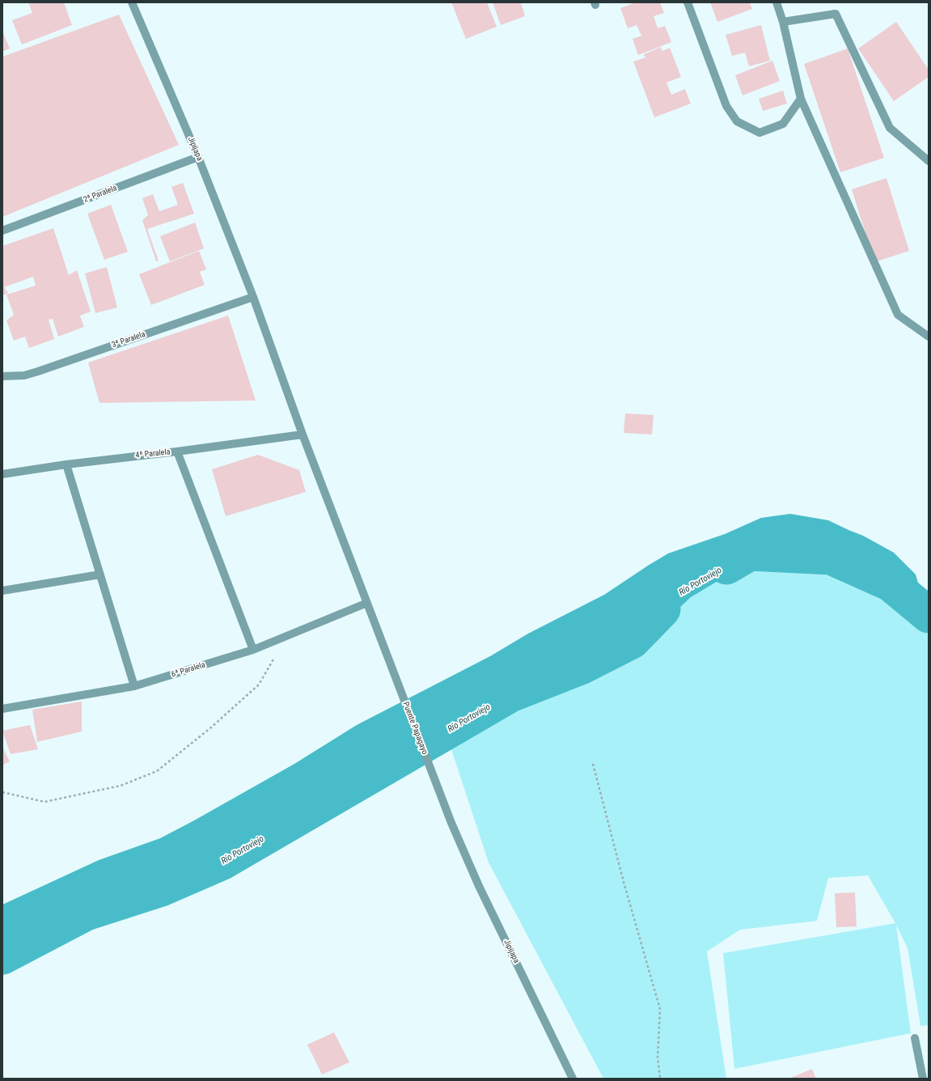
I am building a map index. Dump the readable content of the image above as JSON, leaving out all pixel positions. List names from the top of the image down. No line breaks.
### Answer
{"streets":{"street":["Jipijapa","2ª Paralela","3ª Paralela","4ª Paralela","6ª Paralela","Puente Papagayo"]},"crossings":[["Jipijapa","2ª Paralela"],["Jipijapa","3ª Paralela"],["Jipijapa","4ª Paralela"],["Jipijapa","Puente Papagayo"],["4ª Paralela","Puente Papagayo"],["6ª Paralela","Puente Papagayo"]],"water":["Río Portoviejo"]}
